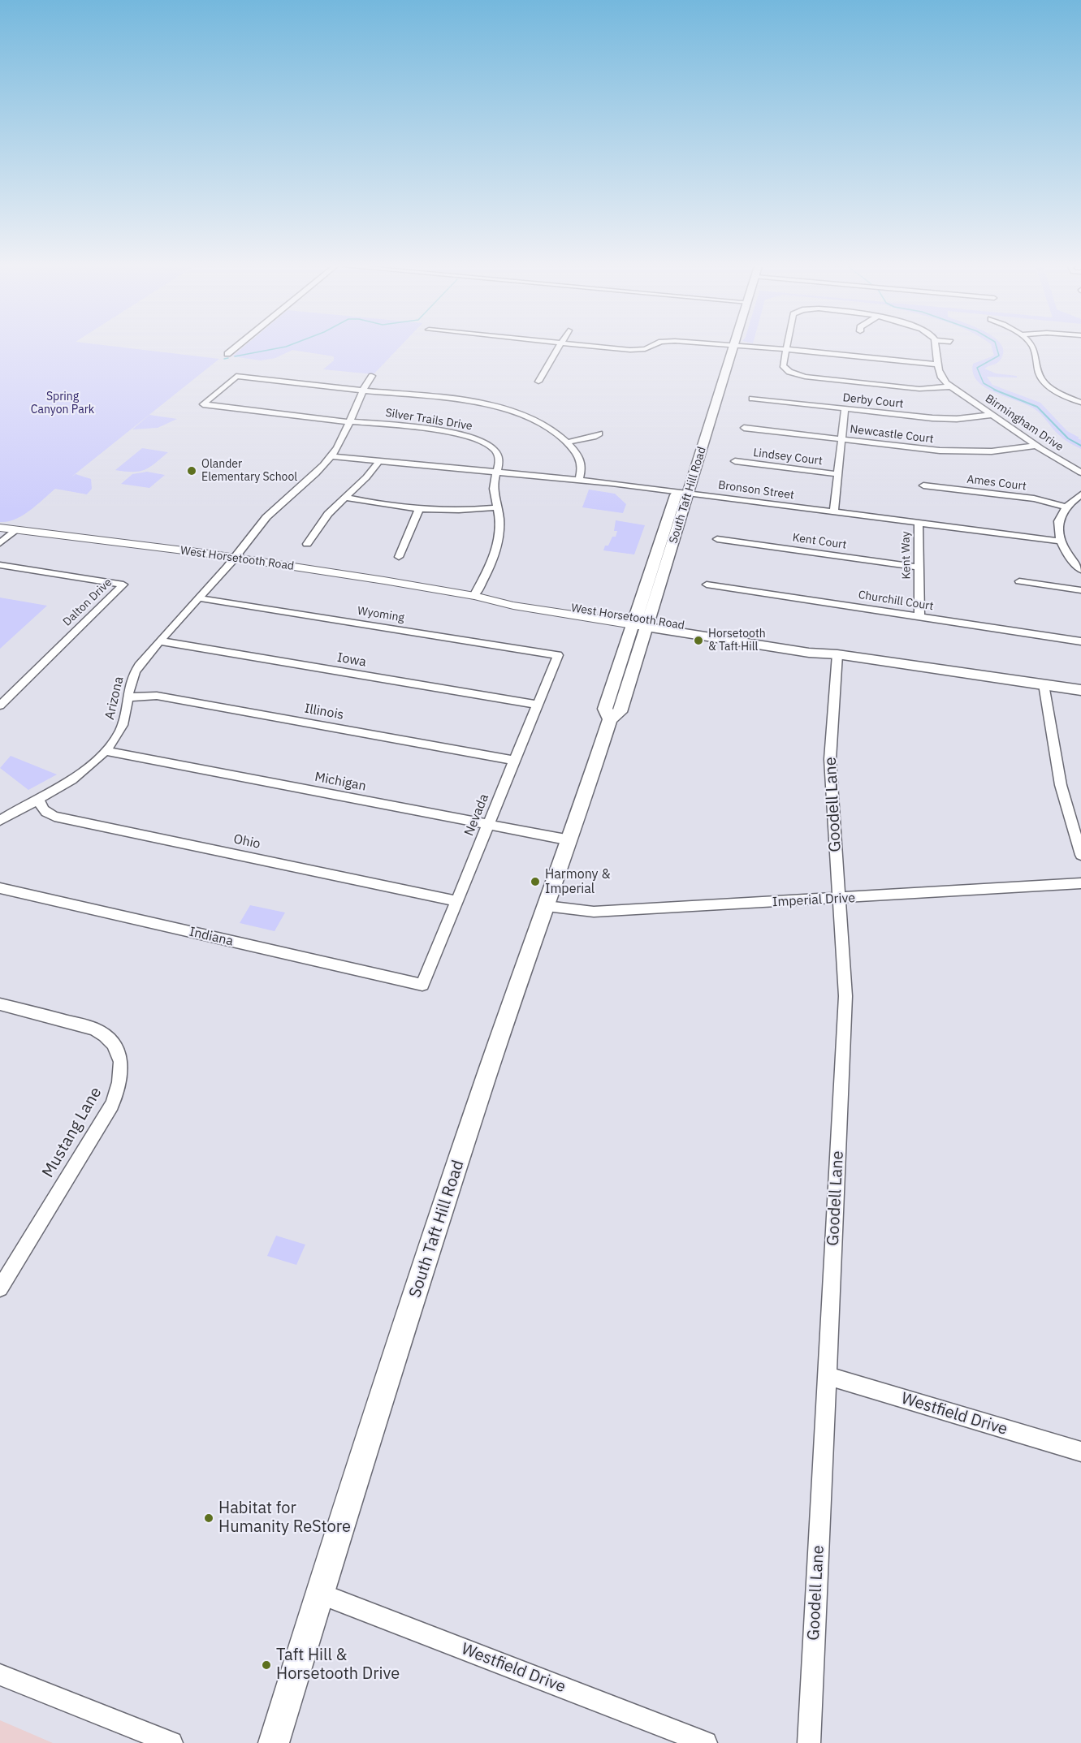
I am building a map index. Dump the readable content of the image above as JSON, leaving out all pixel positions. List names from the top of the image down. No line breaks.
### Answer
{"streets":{"main road":["South Taft Hill Road","West Horsetooth Road"],"street":["Derby Court","Silver Trails Drive","Birmingham Drive","Newcastle Court","Lindsey Court","Ames Court","Bronson Street","Kent Court","Kent Way","Churchill Court","Dalton Drive","Wyoming","Iowa","Arizona","Illinois","Michigan","Goodell Lane","Nevada","Ohio","Imperial Drive","Indiana","Mustang Lane","Westfield Drive"]},"crossings":[["Derby Court","Birmingham Drive"],["Silver Trails Drive","Bronson Street"],["Silver Trails Drive","West Horsetooth Road"],["Silver Trails Drive","Arizona"],["Birmingham Drive","Newcastle Court"],["Bronson Street","South Taft Hill Road"],["Bronson Street","Kent Way"],["Bronson Street","Arizona"],["South Taft Hill Road","West Horsetooth Road"],["South Taft Hill Road","Michigan"],["South Taft Hill Road","Imperial Drive"],["South Taft Hill Road","Westfield Drive"],["Kent Court","Kent Way"],["Kent Way","Churchill Court"],["West Horsetooth Road","Arizona"],["West Horsetooth Road","Goodell Lane"],["Wyoming","Arizona"],["Wyoming","Nevada"],["Iowa","Arizona"],["Iowa","Nevada"],["Arizona","Illinois"],["Arizona","Michigan"],["Arizona","Ohio"],["Illinois","Nevada"],["Michigan","Nevada"],["Goodell Lane","Imperial Drive"],["Goodell Lane","Westfield Drive"],["Nevada","Ohio"],["Nevada","Indiana"]],"parks":["Spring Canyon Park"],"places":["Olander Elementary School","Horsetooth & Taft Hill","Harmony & Imperial","Habitat for Humanity ReStore","Taft Hill & Horsetooth Drive"]}
